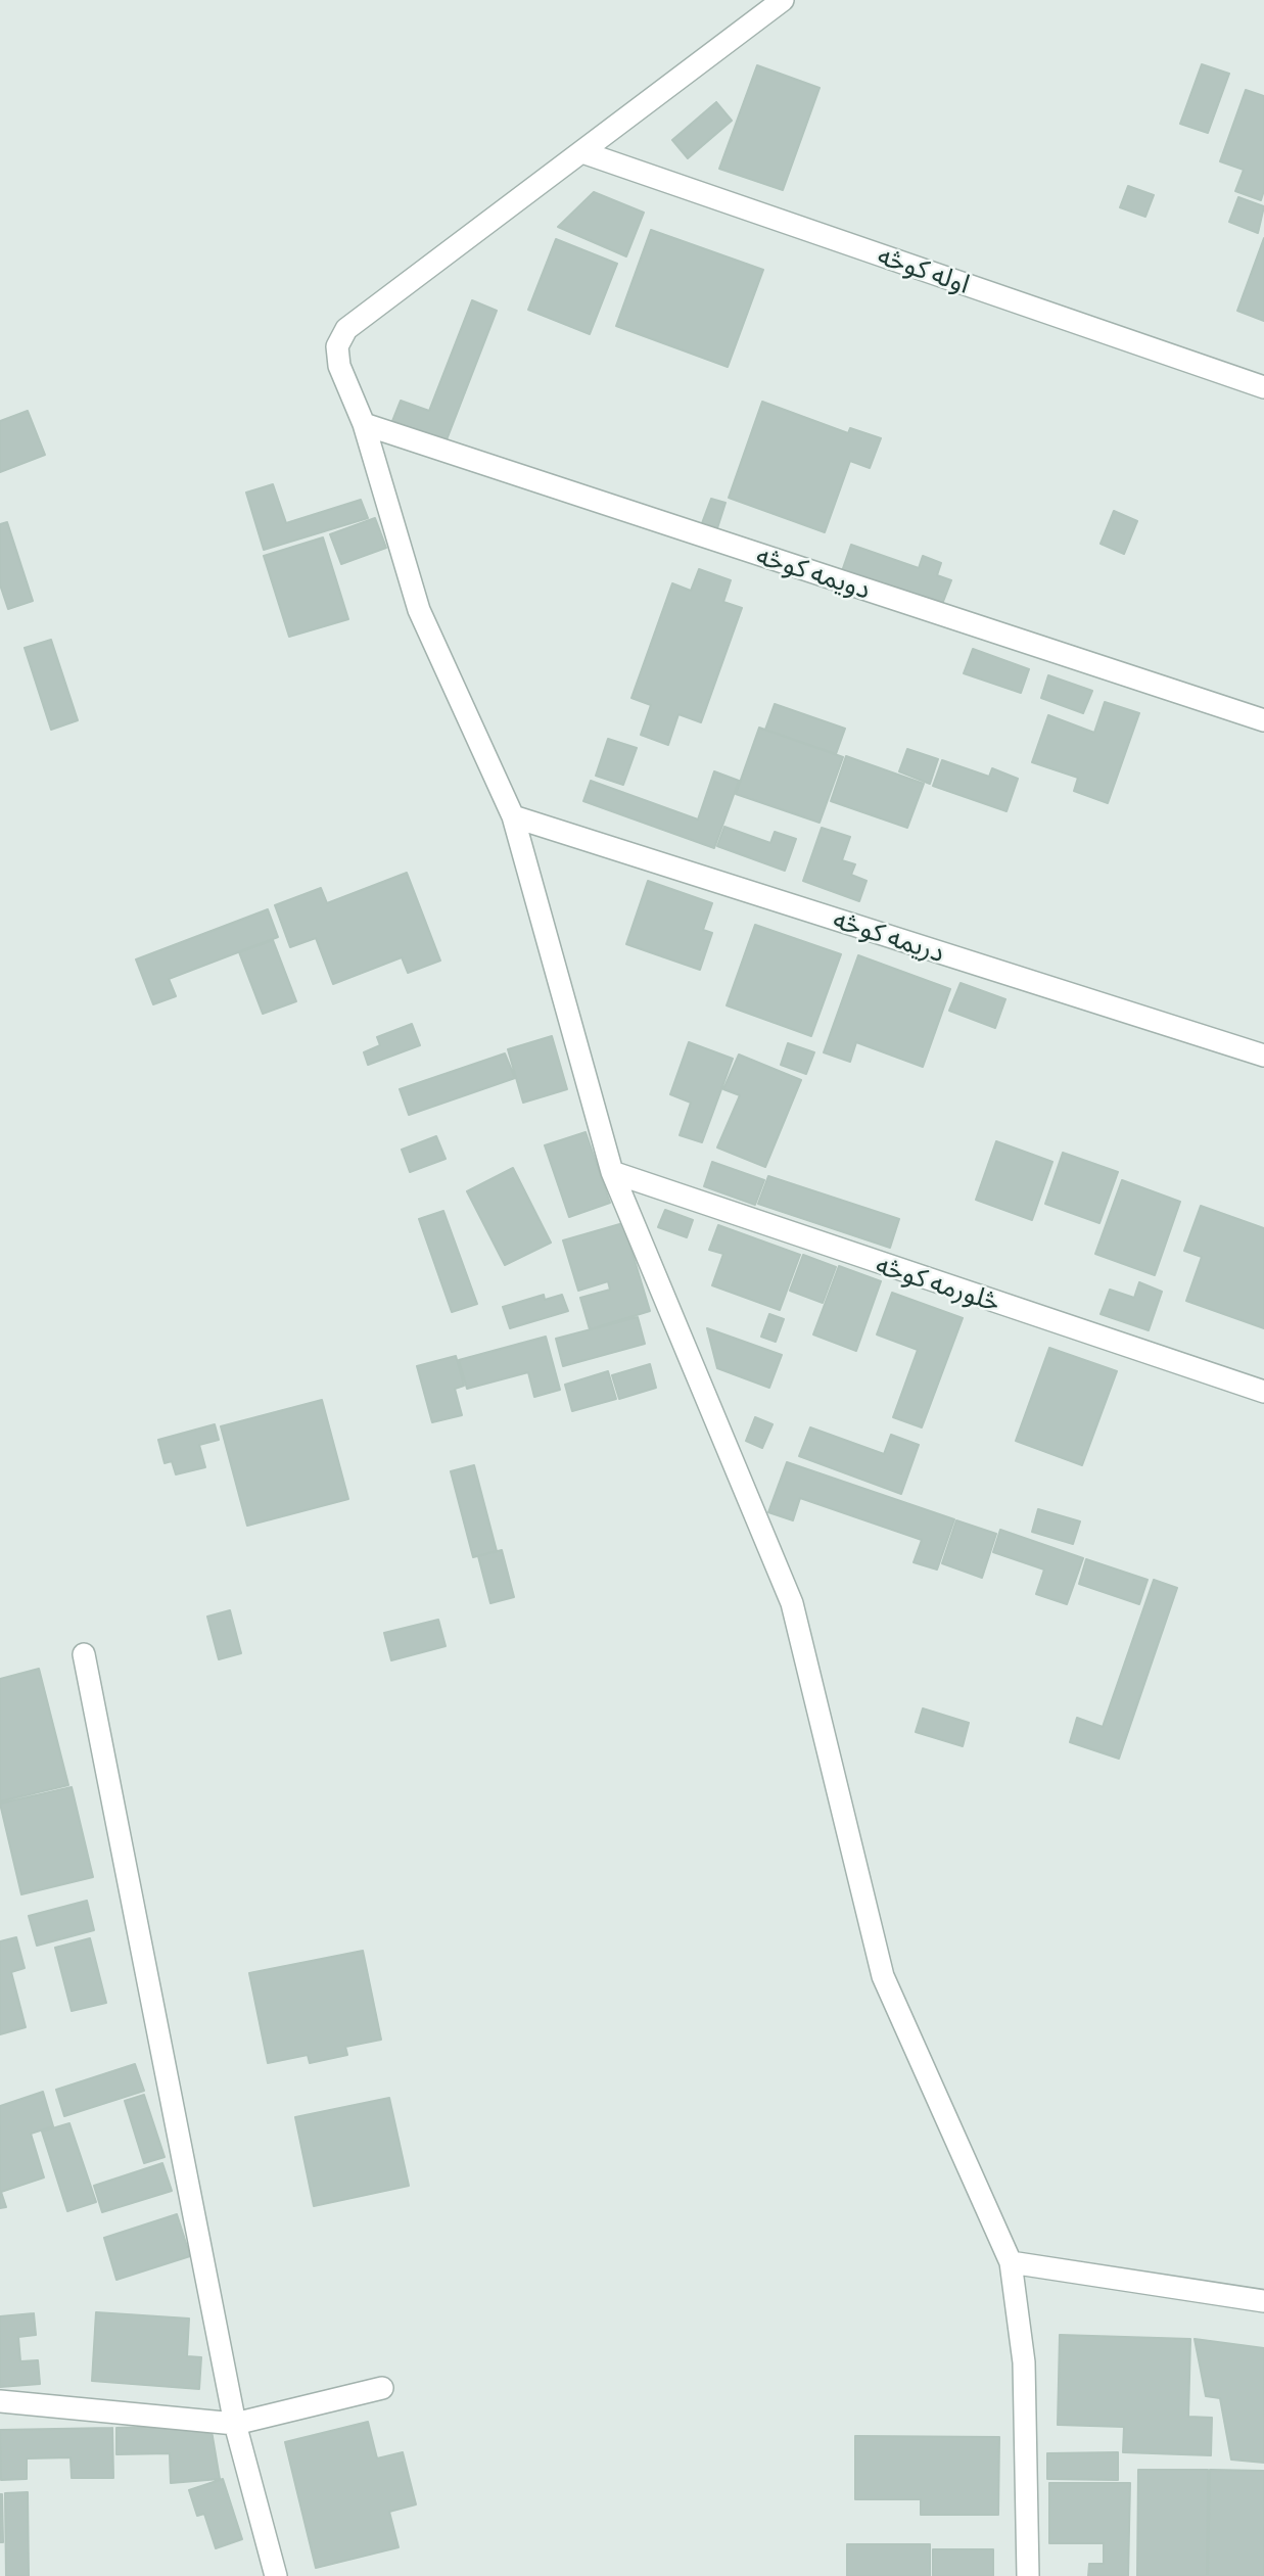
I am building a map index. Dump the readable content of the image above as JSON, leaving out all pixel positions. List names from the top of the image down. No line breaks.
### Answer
{"streets":{"street":["اوله کوڅه","دویمه کوڅه","دریمه کوڅه","څلورمه کوڅه"]}}
